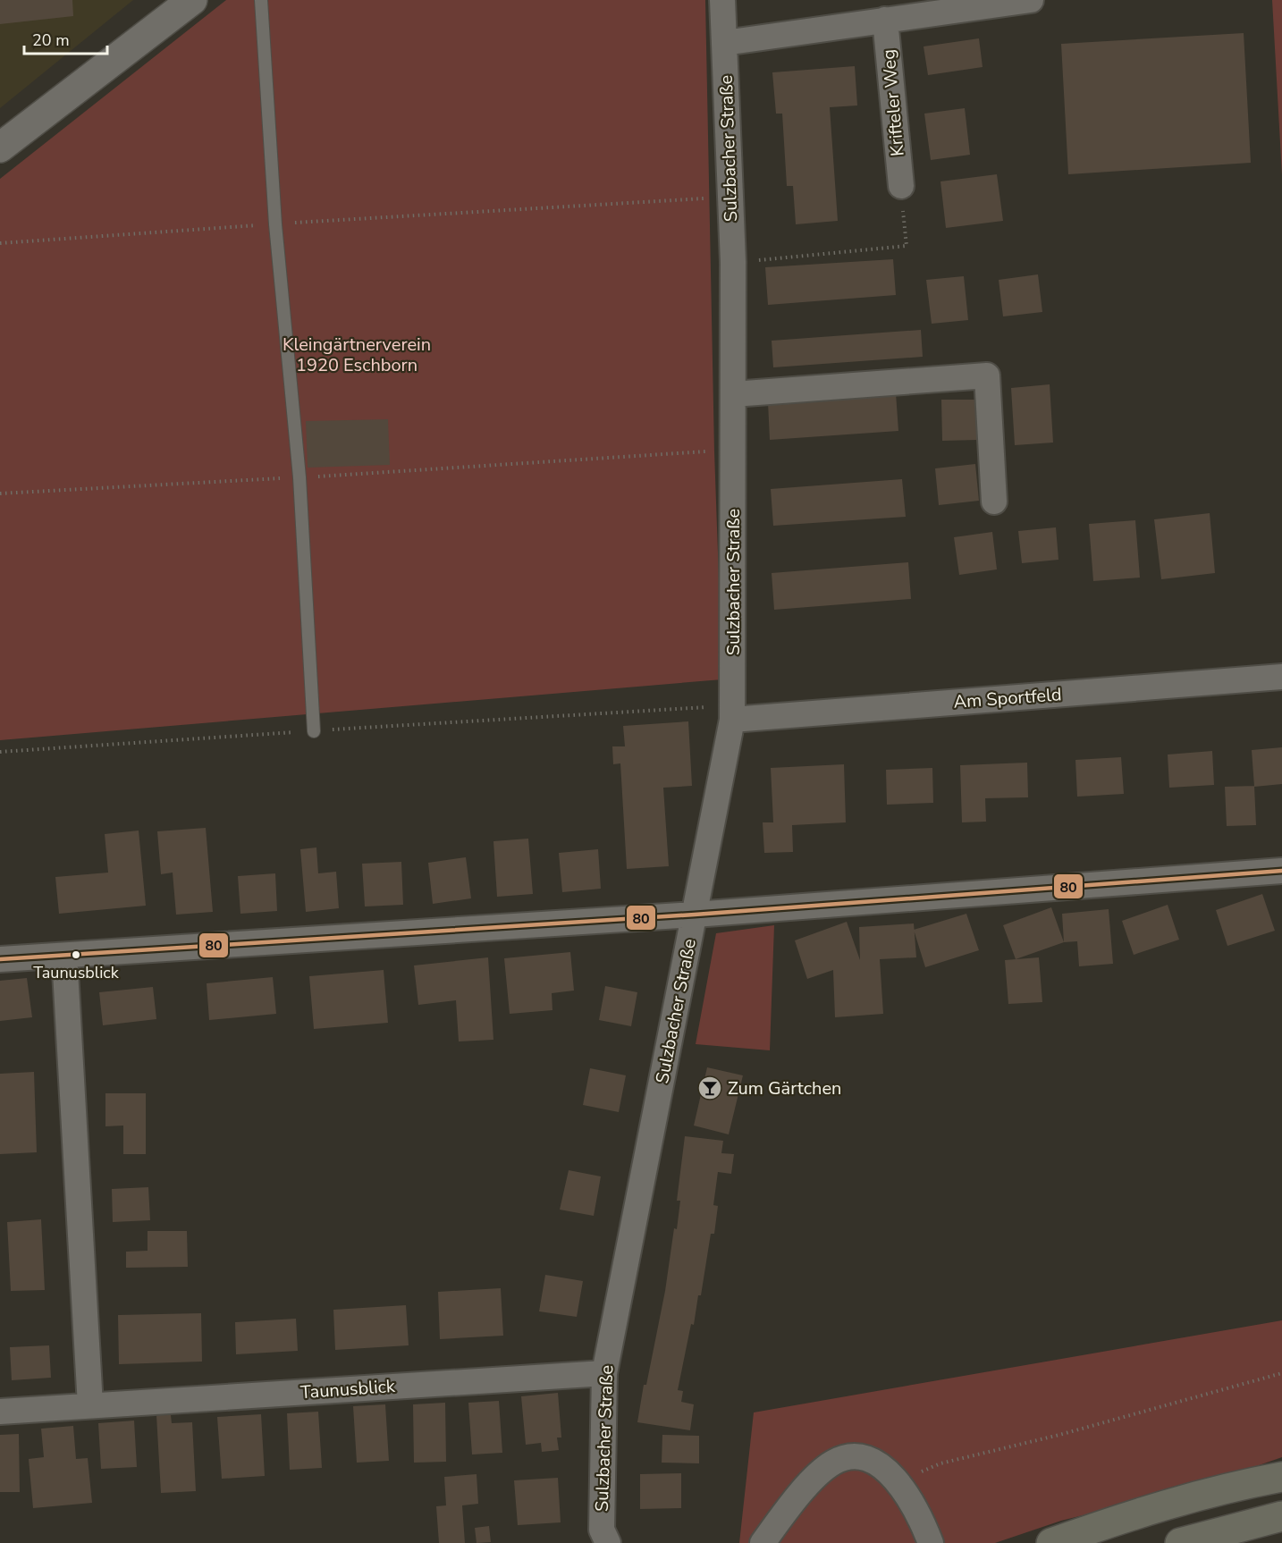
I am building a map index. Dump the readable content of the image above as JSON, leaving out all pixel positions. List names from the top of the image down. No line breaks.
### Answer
{"streets":{"street":["Krifteler Weg","Sulzbacher Straße","Am Sportfeld","Taunusblick"]},"crossings":[["Sulzbacher Straße","Am Sportfeld"],["Sulzbacher Straße","Taunusblick"]],"parks":["Kleingärtnerverein 1920 Eschborn"],"places":{"other":["Taunusblick"],"bar":["Zum Gärtchen"]},"lines":["transit line 80"],"scale_bar":"20 m"}
